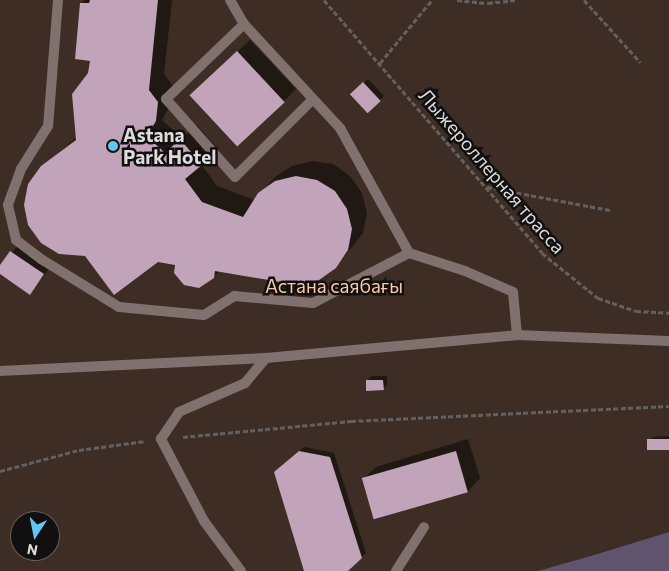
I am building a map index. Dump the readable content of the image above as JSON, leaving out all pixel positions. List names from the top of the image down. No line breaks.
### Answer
{"streets":{"path":["Лыжероллерная трасса"]},"parks":["Астана саябағы"],"places":["Astana Park Hotel"],"north":"bottom"}
